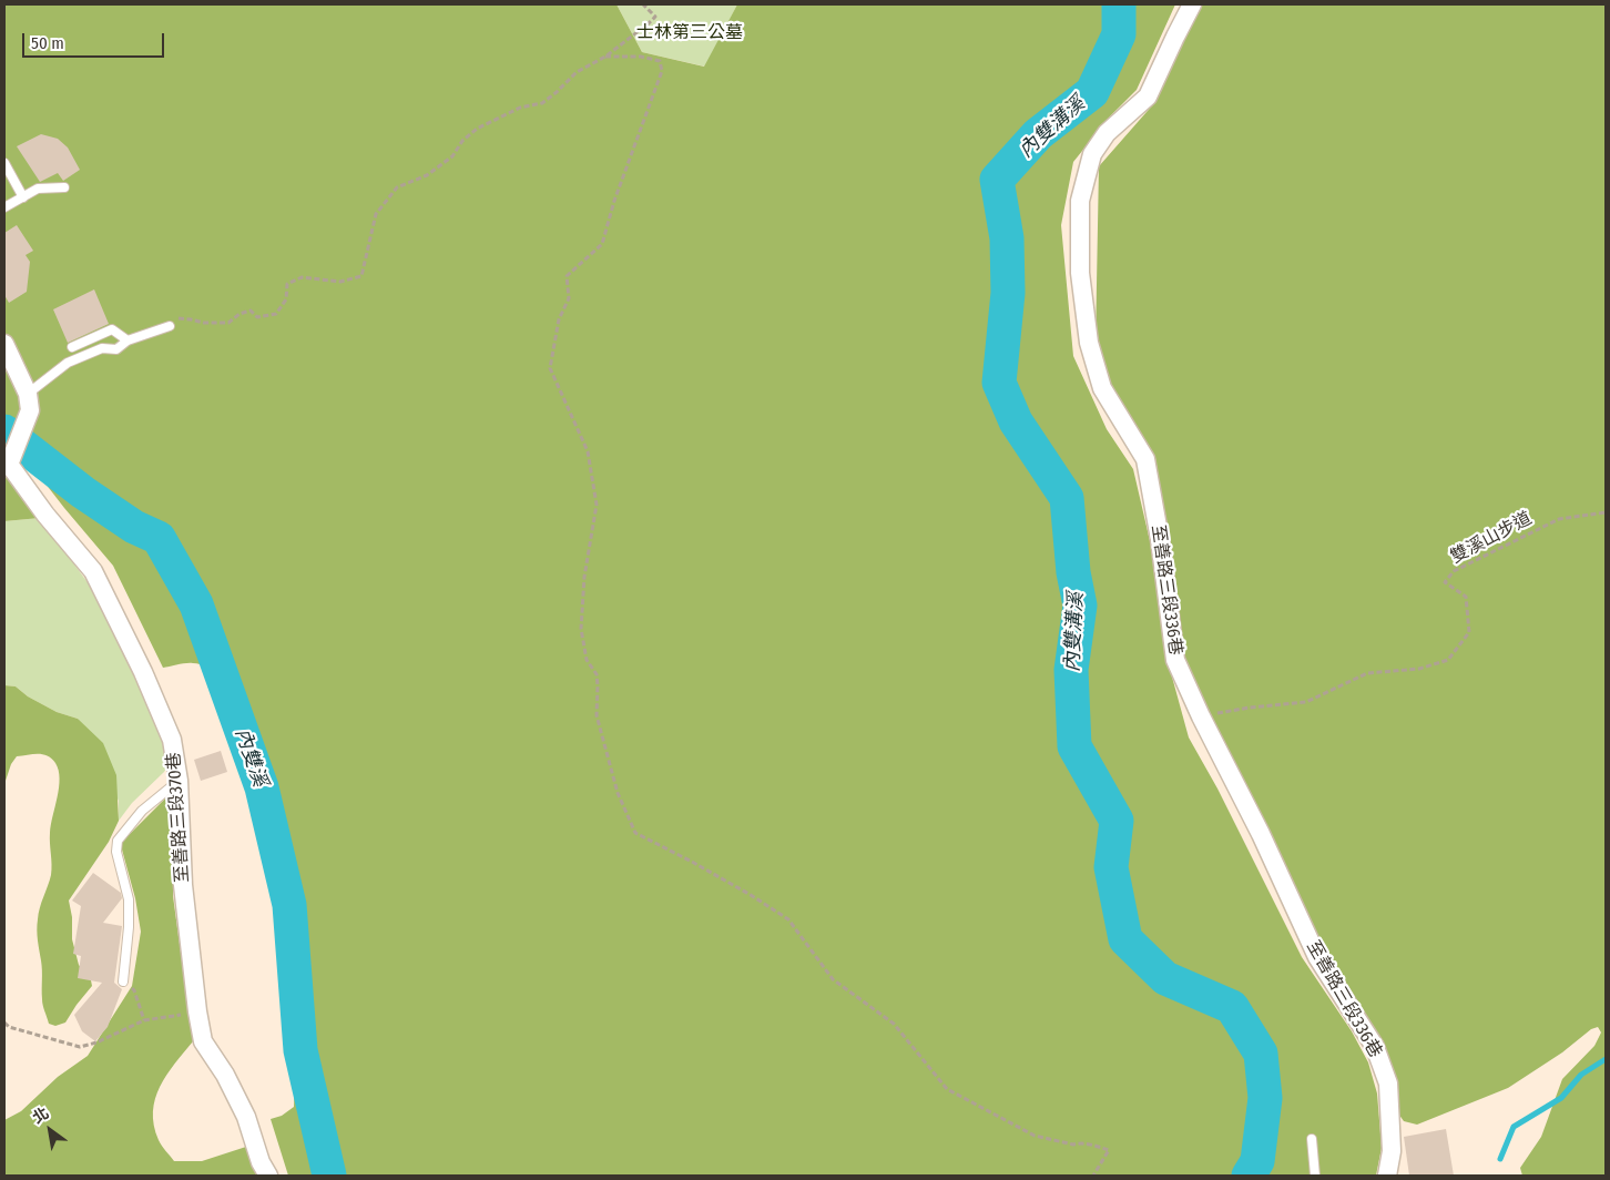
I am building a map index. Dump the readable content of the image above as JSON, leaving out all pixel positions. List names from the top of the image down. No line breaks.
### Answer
{"streets":{"street":["至善路三段336巷","至善路三段370巷"],"path":["雙溪山步道"]},"crossings":[["雙溪山步道","至善路三段336巷"]],"water":["內雙溝溪","內雙溪"],"parks":["士林第三公墓"],"scale_bar":"50 m","north":"top left"}
